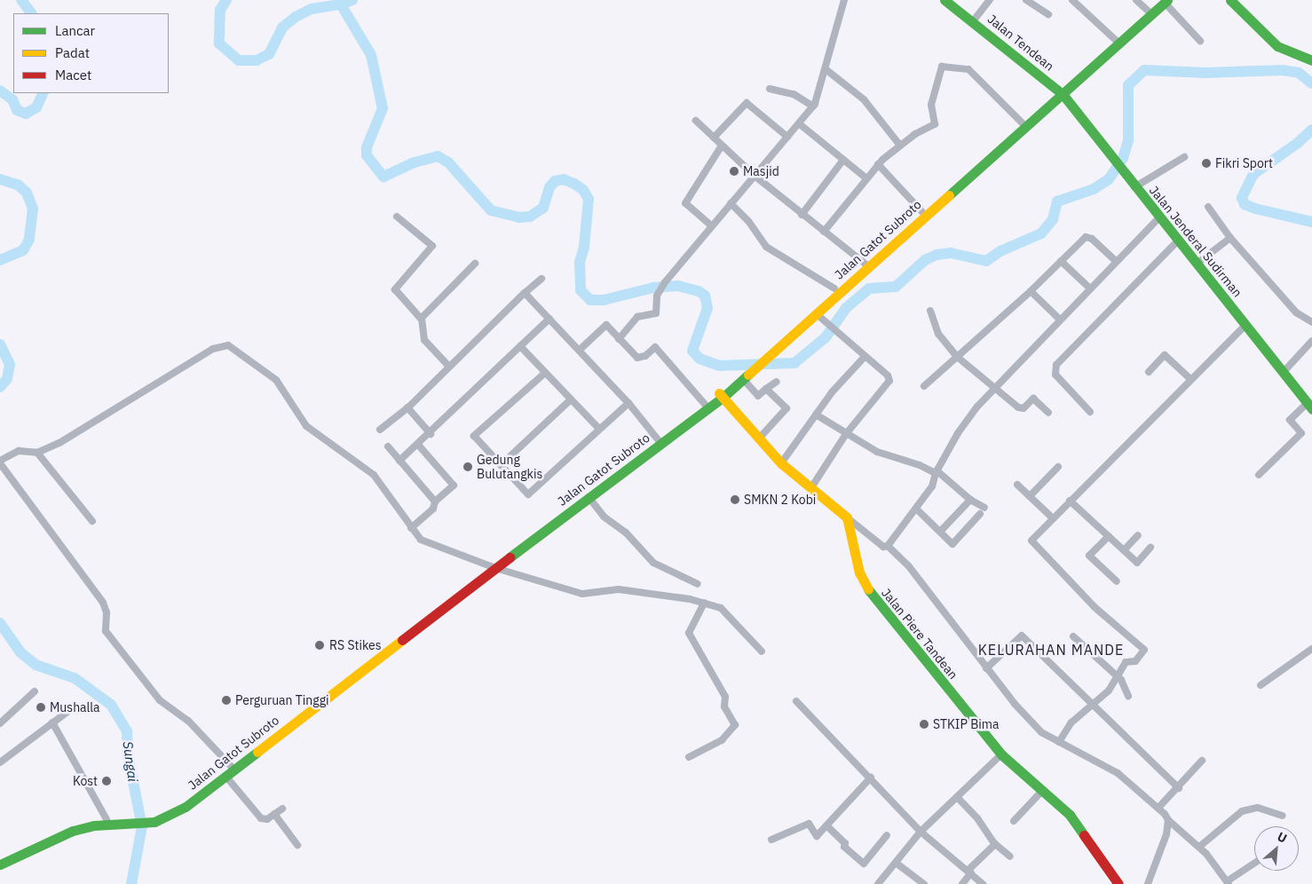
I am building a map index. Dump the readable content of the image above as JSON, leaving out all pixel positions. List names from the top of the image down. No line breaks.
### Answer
{"streets":{"street":["Jalan Tendean","Jalan Gatot Subroto","Jalan Jenderal Sudirman","Jalan Piere Tandean"]},"crossings":[["Jalan Tendean","Jalan Gatot Subroto"],["Jalan Tendean","Jalan Jenderal Sudirman"],["Jalan Gatot Subroto","Jalan Jenderal Sudirman"]],"districts":["KELURAHAN MANDE"],"water":["Sungai"],"places":["Fikri Sport","Masjid","Gedung Bulutangkis","SMKN 2 Kobi","RS Stikes","Perguruan Tinggi","Mushalla","STKIP Bima","Kost"],"legend":["Lancar","Padat","Macet"],"north":"top right"}
